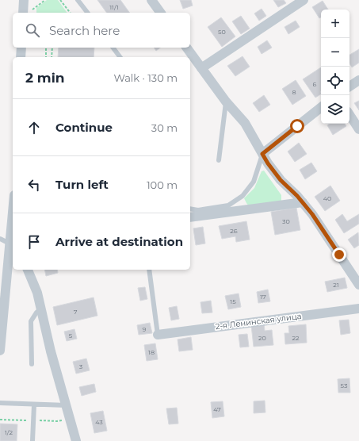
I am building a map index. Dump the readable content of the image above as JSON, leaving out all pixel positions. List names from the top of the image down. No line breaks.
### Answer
{"streets":{"street":["2-я Ленинская улица"]},"house_numbers":["11/1","50","6","8","40","30","26","21","17","15","7","9","5","20","22","18","3","53","47","43","1/2"],"page":{"map_buttons":["+","−"],"search":"Search here","heading":["2 min","Walk · 130 m"],"list":[["Continue","30 m"],["Turn left","100 m"],"Arrive at destination"]}}
